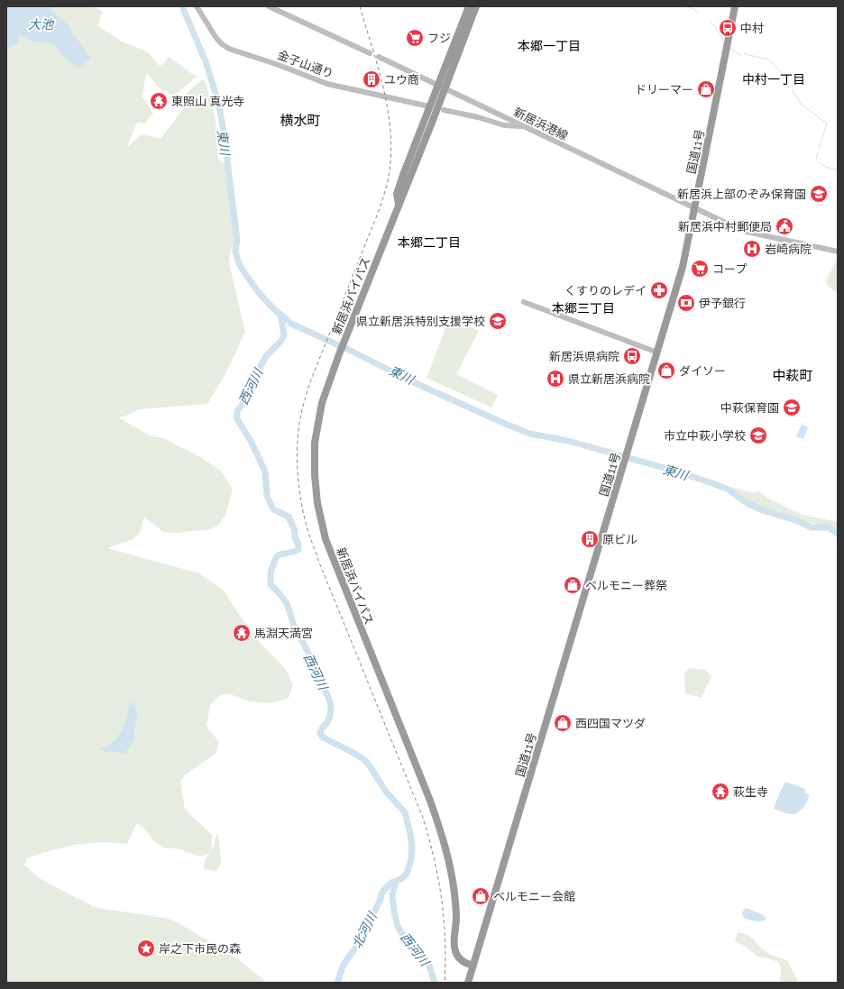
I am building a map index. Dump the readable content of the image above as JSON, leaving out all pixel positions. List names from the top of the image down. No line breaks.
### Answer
{"streets":{"highway":["国道11号","新居浜バイパス"],"street":["金子山通り","新居浜港線"]},"crossings":[["金子山通り","新居浜バイパス"],["新居浜港線","国道11号"],["新居浜港線","新居浜バイパス"],["国道11号","新居浜バイパス"]],"districts":["本郷一丁目","中村一丁目","横水町","本郷二丁目","本郷三丁目","中萩町"],"water":["大池","東川","西河川","北河川"],"places":{"bus stop":["中村","新居浜県病院"],"supermarket":["フジ","コープ"],"building":["ユウ商","原ビル"],"shop":["ドリーマー","ダイソー","ベルモニー葬祭","西四国マツダ","ベルモニー会館"],"temple":["東照山 真光寺","馬淵天満宮","萩生寺"],"school or university":["新居浜上部のぞみ保育園","県立新居浜特別支援学校","中萩保育園","市立中萩小学校"],"public building":["新居浜中村郵便局"],"hospital":["岩崎病院","県立新居浜病院"],"pharmacy":["くすりのレデイ"],"bank":["伊予銀行"],"place":["岸之下市民の森"]}}
